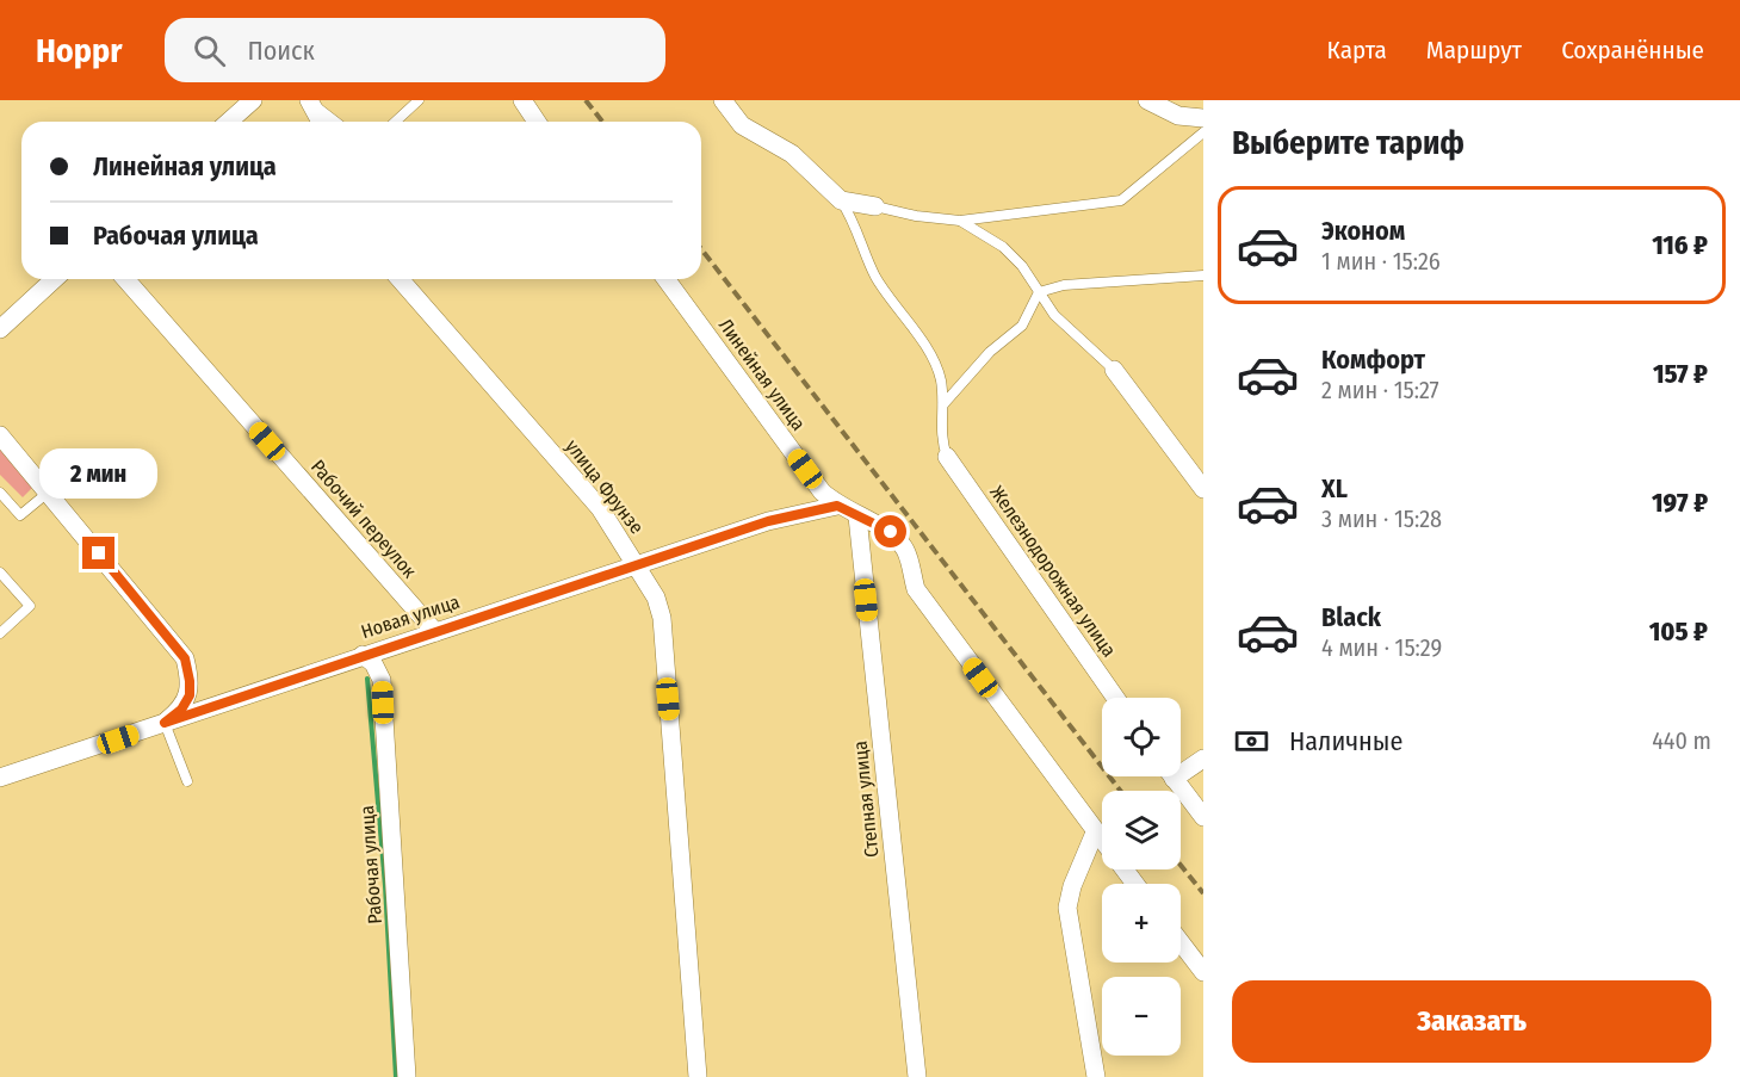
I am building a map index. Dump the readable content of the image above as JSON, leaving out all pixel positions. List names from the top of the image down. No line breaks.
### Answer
{"streets":{"street":["Линейная улица","улица Фрунзе","Рабочий переулок","Железнодорожная улица","Новая улица","Степная улица","Рабочая улица"]},"crossings":[["Линейная улица","Новая улица"],["Линейная улица","Степная улица"],["улица Фрунзе","Новая улица"],["Рабочий переулок","Новая улица"],["Новая улица","Рабочая улица"]],"page":{"header":"Hoppr","search":"Поиск","nav":["Карта","Маршрут","Сохранённые"],"heading":"Выберите тариф","banner":["Линейная улица","Рабочая улица"],"list":[{"name":"Эконом","note":"1 мин · 15:26","value":"116 ₽"},{"name":"Комфорт","note":"2 мин · 15:27","value":"157 ₽"},{"name":"XL","note":"3 мин · 15:28","value":"197 ₽"},{"name":"Black","note":"4 мин · 15:29","value":"105 ₽"}],"bubble":"2 мин","map_buttons":["+","−"],"pay":["Наличные","440 m"],"buttons":"Заказать"}}
